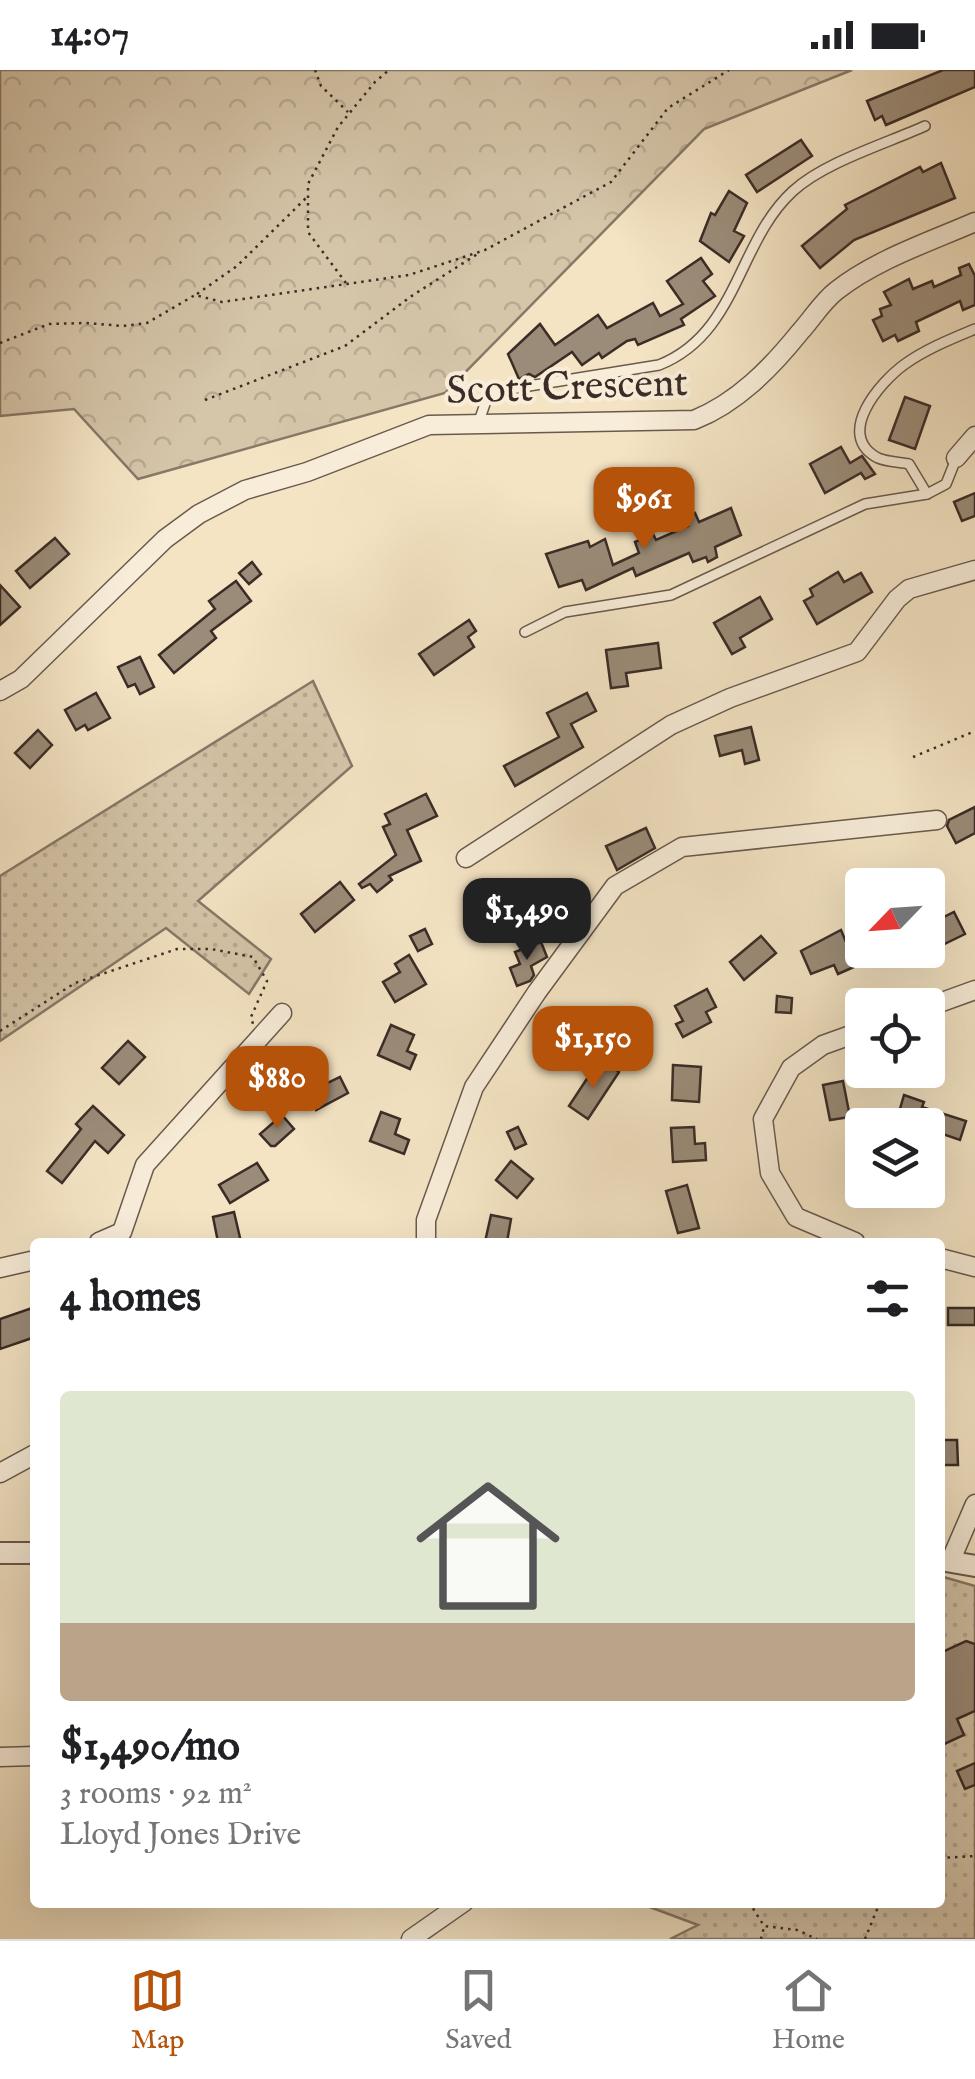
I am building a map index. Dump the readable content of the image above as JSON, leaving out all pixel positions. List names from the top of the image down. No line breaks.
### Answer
{"streets":{"street":["Scott Crescent"]},"north":"bottom left","page":{"status":"14:07","price":["$961","$1,490","$1,150","$880"],"heading":"4 homes","list":[{"name":"$1,490/mo","note":"3 rooms · 92 m² · Lloyd Jones Drive"}],"tabs":["Map","Saved","Home"]}}
